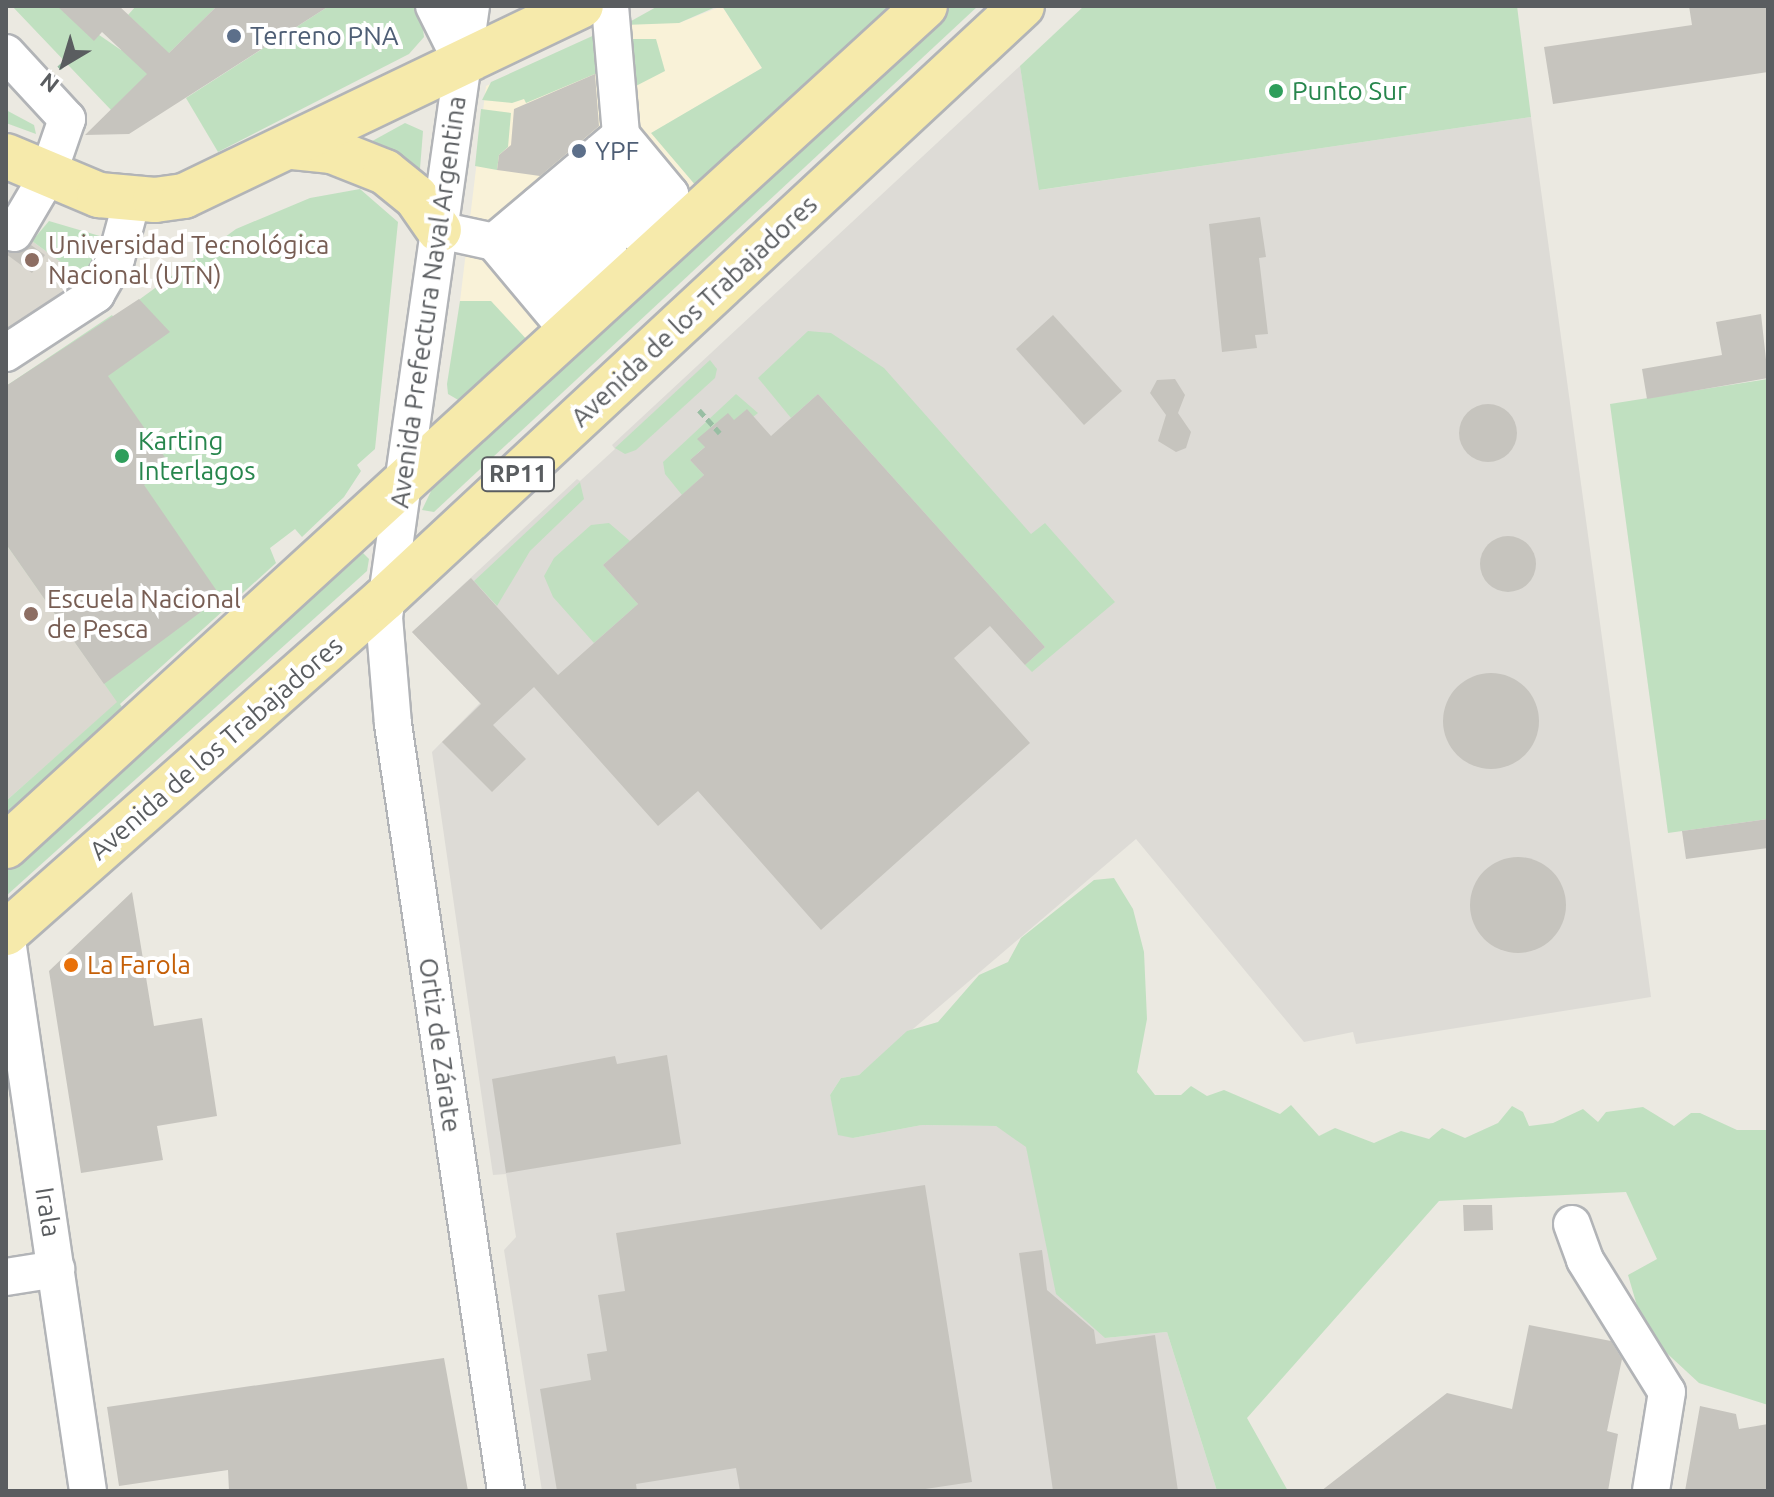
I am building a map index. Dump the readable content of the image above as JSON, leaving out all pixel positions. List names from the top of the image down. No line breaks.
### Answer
{"streets":{"main road":["Avenida de los Trabajadores","RP11"],"street":["Avenida Prefectura Naval Argentina","Ortiz de Zárate","Irala"]},"crossings":[["Avenida Prefectura Naval Argentina","Avenida de los Trabajadores"],["Avenida Prefectura Naval Argentina","RP11"],["Avenida Prefectura Naval Argentina","Ortiz de Zárate"],["Avenida de los Trabajadores","Ortiz de Zárate"],["Avenida de los Trabajadores","Irala"]],"places":["Terreno PNA","Punto Sur","YPF","Universidad Tecnológica Nacional (UTN)","Karting Interlagos","Escuela Nacional de Pesca","La Farola"],"north":"bottom left"}
